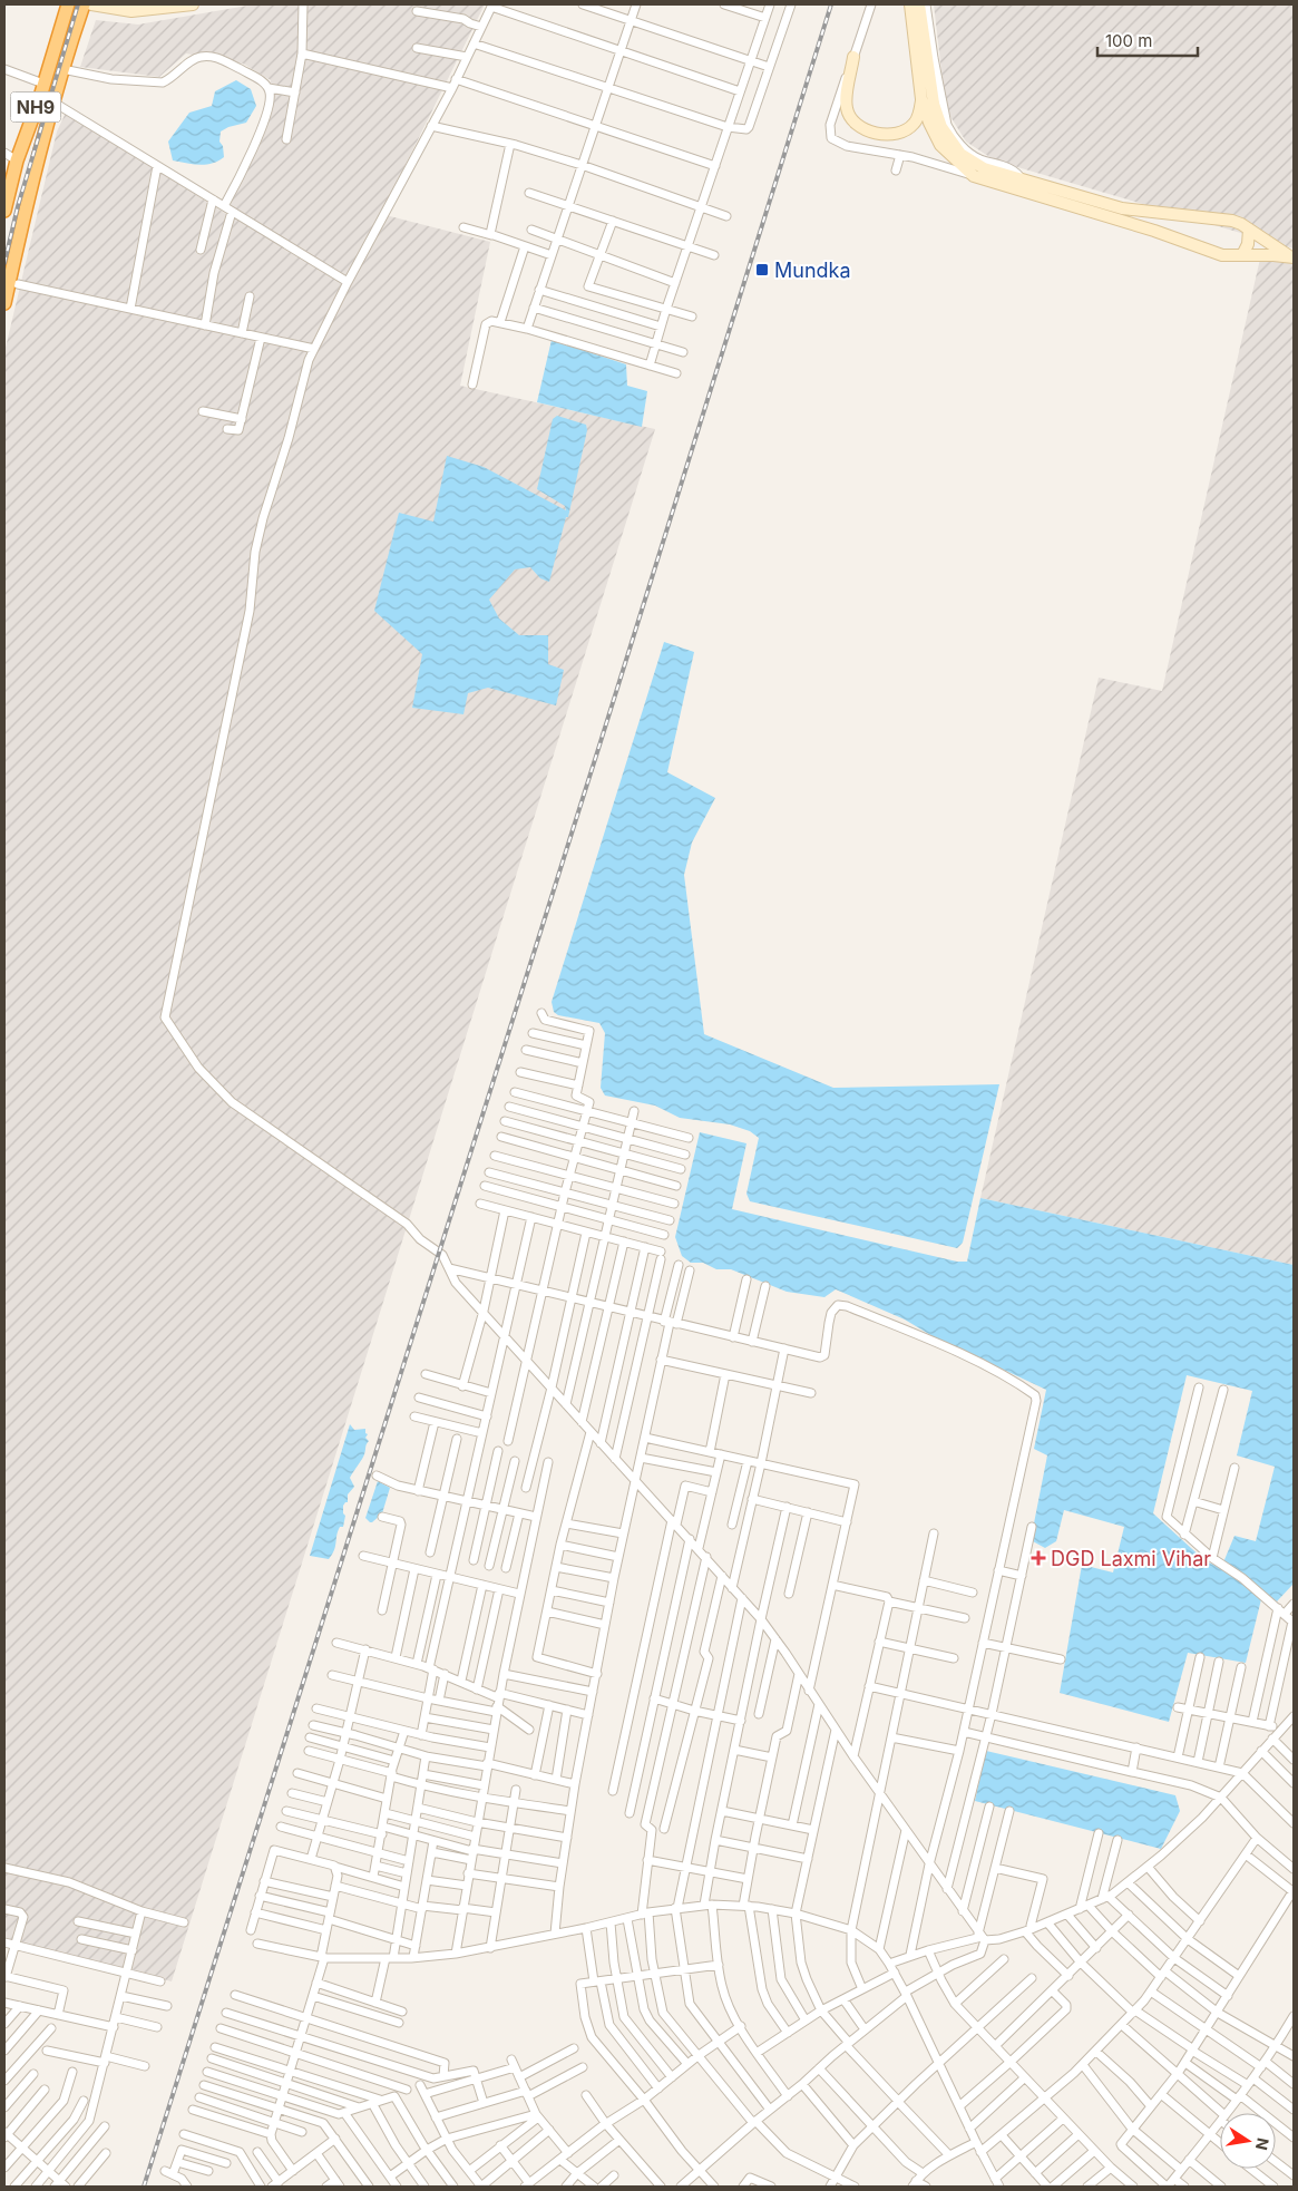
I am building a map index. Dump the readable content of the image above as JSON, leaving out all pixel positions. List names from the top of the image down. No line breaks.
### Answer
{"streets":{"highway":["NH9"]},"places":{"transit":["Mundka"],"health":["DGD Laxmi Vihar"]},"scale_bar":"100 m","north":"right"}
